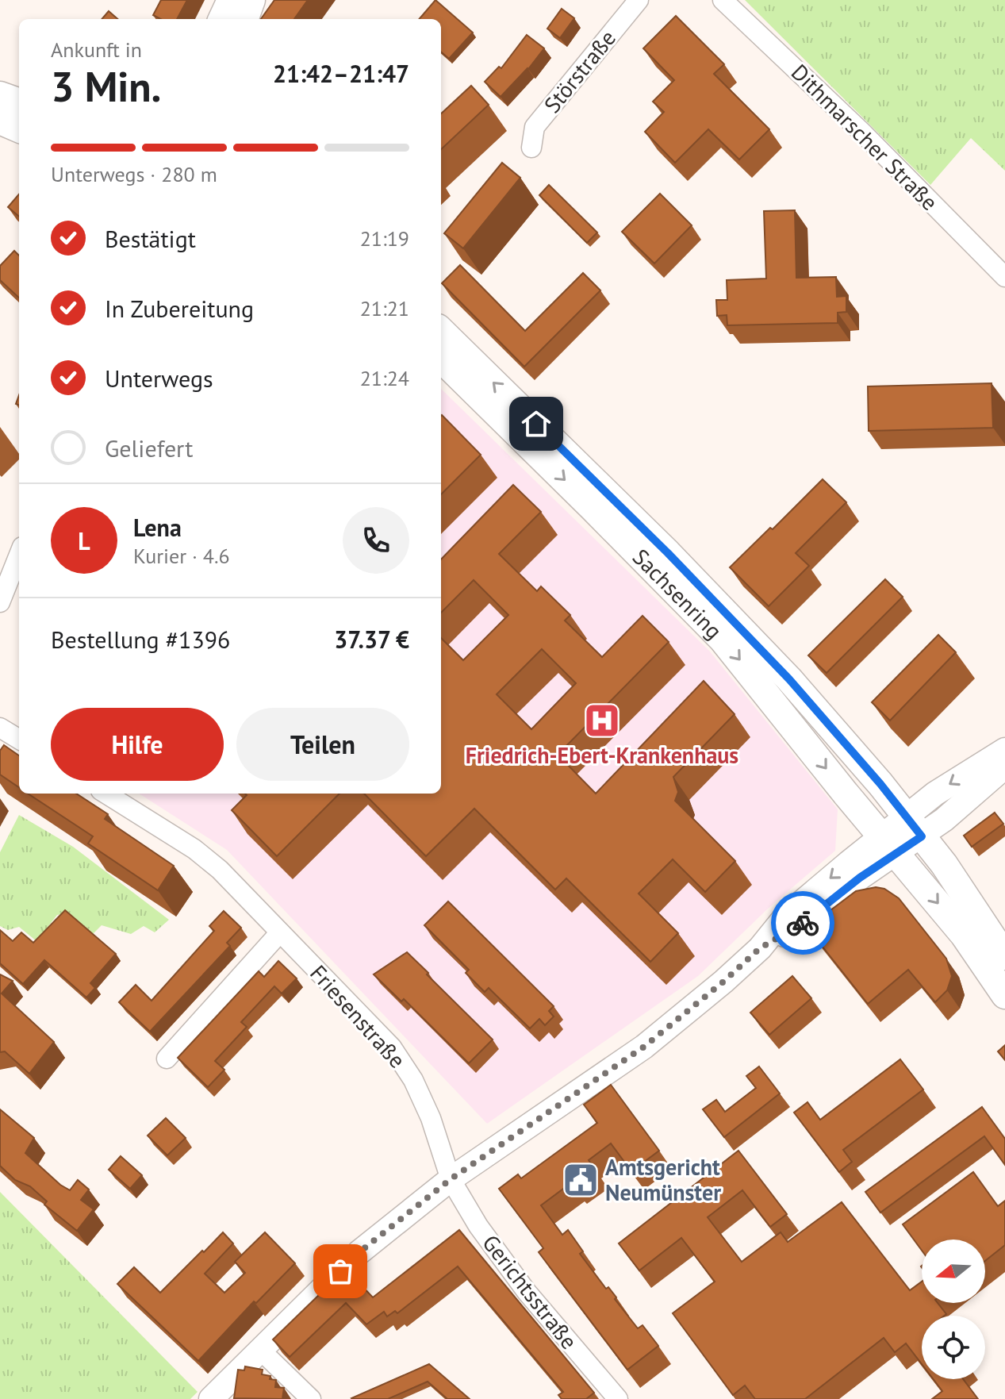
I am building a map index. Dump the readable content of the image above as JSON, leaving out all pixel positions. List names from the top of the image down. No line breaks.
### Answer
{"streets":{"main road":["Sachsenring"],"street":["Störstraße","Dithmarscher Straße","Friesenstraße","Gerichtsstraße"]},"crossings":[["Friesenstraße","Gerichtsstraße"]],"places":{"hospital":["Friedrich-Ebert-Krankenhaus"],"public building":["Amtsgericht Neumünster"]},"north":"left","page":{"heading":["3 Min.","Ankunft in","21:42–21:47"],"panel":["Lena","Kurier · 4.6","Bestellung #1396","37.37 €"],"bar":"Unterwegs · 280 m","list":[["Bestätigt","21:19"],["In Zubereitung","21:21"],["Unterwegs","21:24"],"Geliefert"],"round":"L","buttons":["Hilfe","Teilen"]}}
